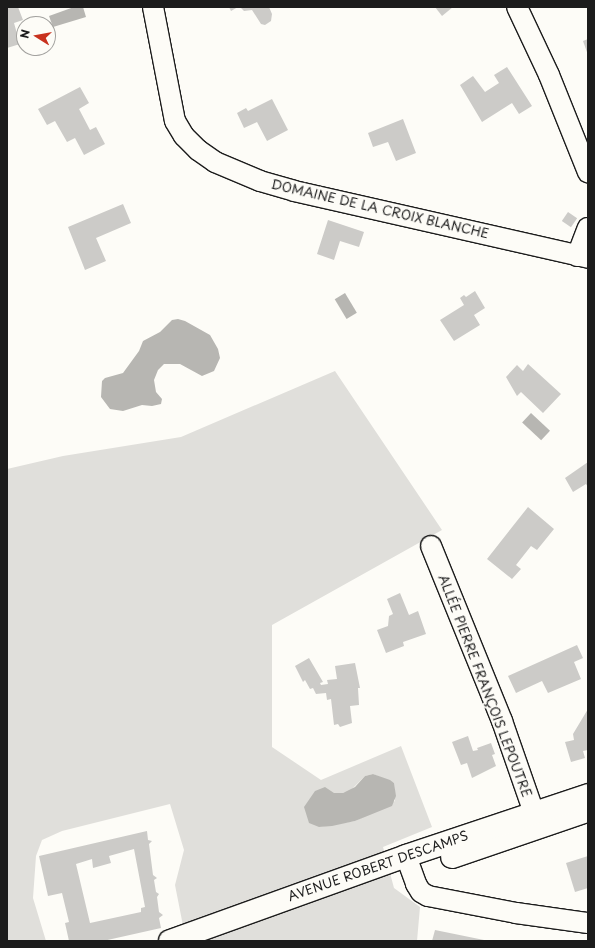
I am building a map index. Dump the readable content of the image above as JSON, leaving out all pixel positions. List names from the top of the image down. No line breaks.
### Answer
{"streets":{"main road":["AVENUE ROBERT DESCAMPS"],"street":["DOMAINE DE LA CROIX BLANCHE","ALLÉE PIERRE FRANÇOIS LEPOUTRE"]},"crossings":[["ALLÉE PIERRE FRANÇOIS LEPOUTRE","AVENUE ROBERT DESCAMPS"]],"north":"left"}
